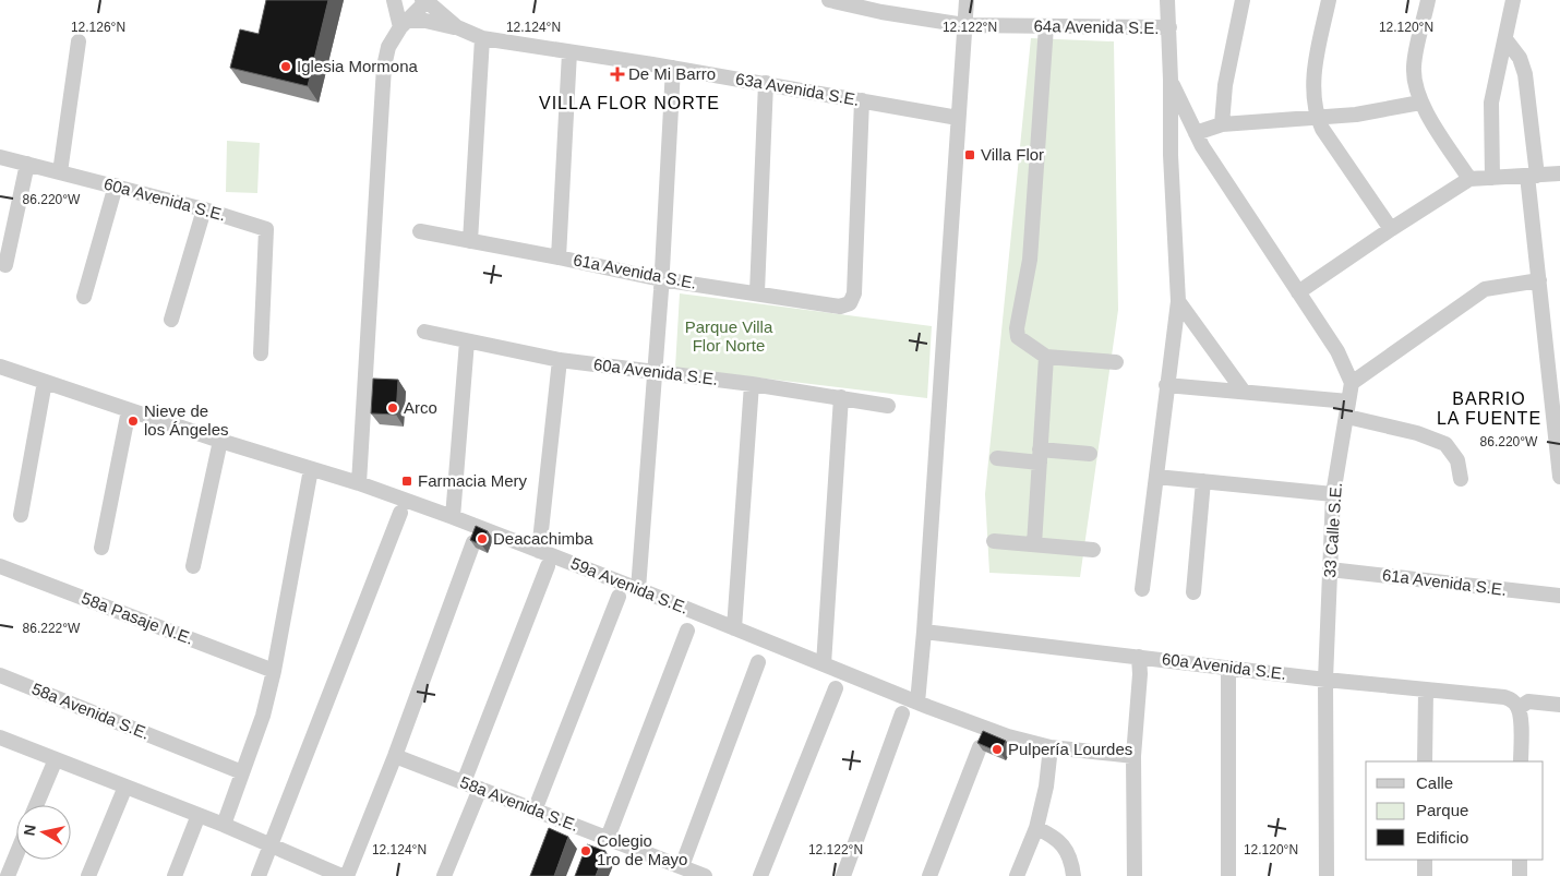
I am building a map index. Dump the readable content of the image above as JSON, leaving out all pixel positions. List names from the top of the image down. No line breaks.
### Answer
{"streets":{"street":["64a Avenida S.E.","63a Avenida S.E.","60a Avenida S.E.","61a Avenida S.E.","33 Calle S.E.","59a Avenida S.E.","58a Pasaje N.E.","58a Avenida S.E."]},"crossings":[["63a Avenida S.E.","61a Avenida S.E."],["60a Avenida S.E.","33 Calle S.E."],["61a Avenida S.E.","33 Calle S.E."]],"districts":["VILLA FLOR NORTE","BARRIO LA FUENTE"],"parks":["Parque Villa Flor Norte"],"places":{"other":["Iglesia Mormona","Arco","Nieve de los Ángeles","Deacachimba","Pulpería Lourdes","Colegio 1ro de Mayo"],"health":["De Mi Barro"],"transit":["Villa Flor","Farmacia Mery"]},"legend":["Calle","Parque","Edificio"],"north":"left","coordinates":["12.126°N","12.124°N","12.122°N","12.120°N","86.220°W","86.222°W"]}
